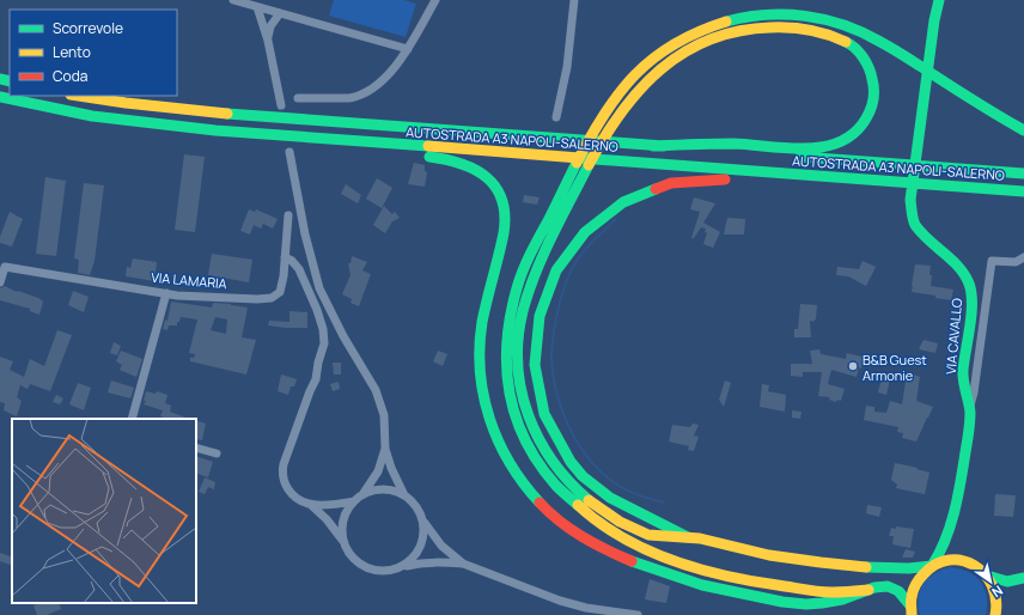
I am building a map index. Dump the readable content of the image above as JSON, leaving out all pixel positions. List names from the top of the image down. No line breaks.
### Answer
{"streets":{"main road":["AUTOSTRADA A3 NAPOLI-SALERNO","VIA CAVALLO"],"street":["VIA LAMARIA"]},"places":["B&B Guest Armonie"],"legend":["Scorrevole","Lento","Coda"],"north":"bottom right"}
